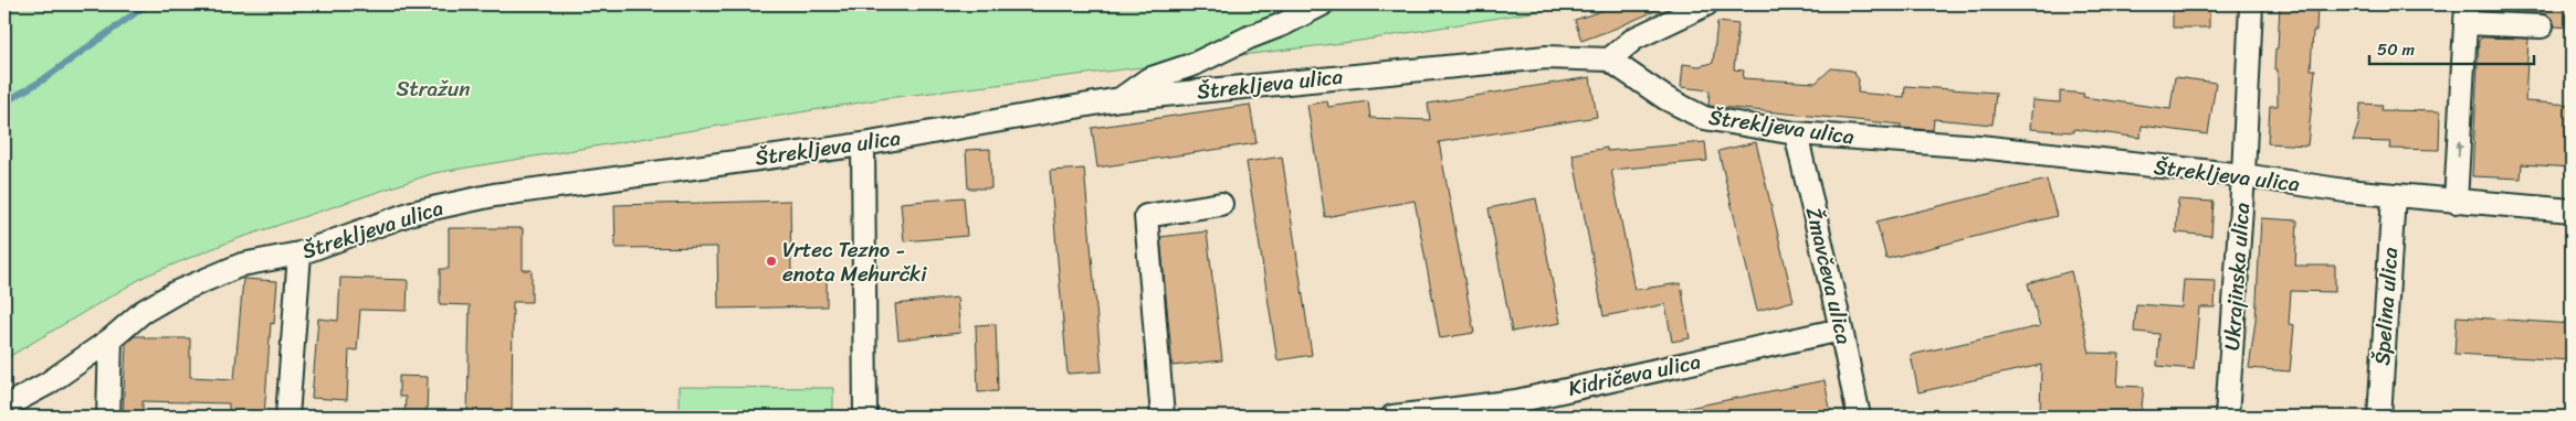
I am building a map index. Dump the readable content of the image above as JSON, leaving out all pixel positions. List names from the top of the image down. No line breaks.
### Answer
{"streets":{"street":["Štrekljeva ulica","Žmavčeva ulica","Ukrajinska ulica","Špelina ulica","Kidričeva ulica"]},"crossings":[["Štrekljeva ulica","Žmavčeva ulica"],["Štrekljeva ulica","Ukrajinska ulica"],["Štrekljeva ulica","Špelina ulica"],["Žmavčeva ulica","Kidričeva ulica"]],"parks":["Stražun"],"places":["Vrtec Tezno - enota Mehurčki"],"scale_bar":"50 m"}
